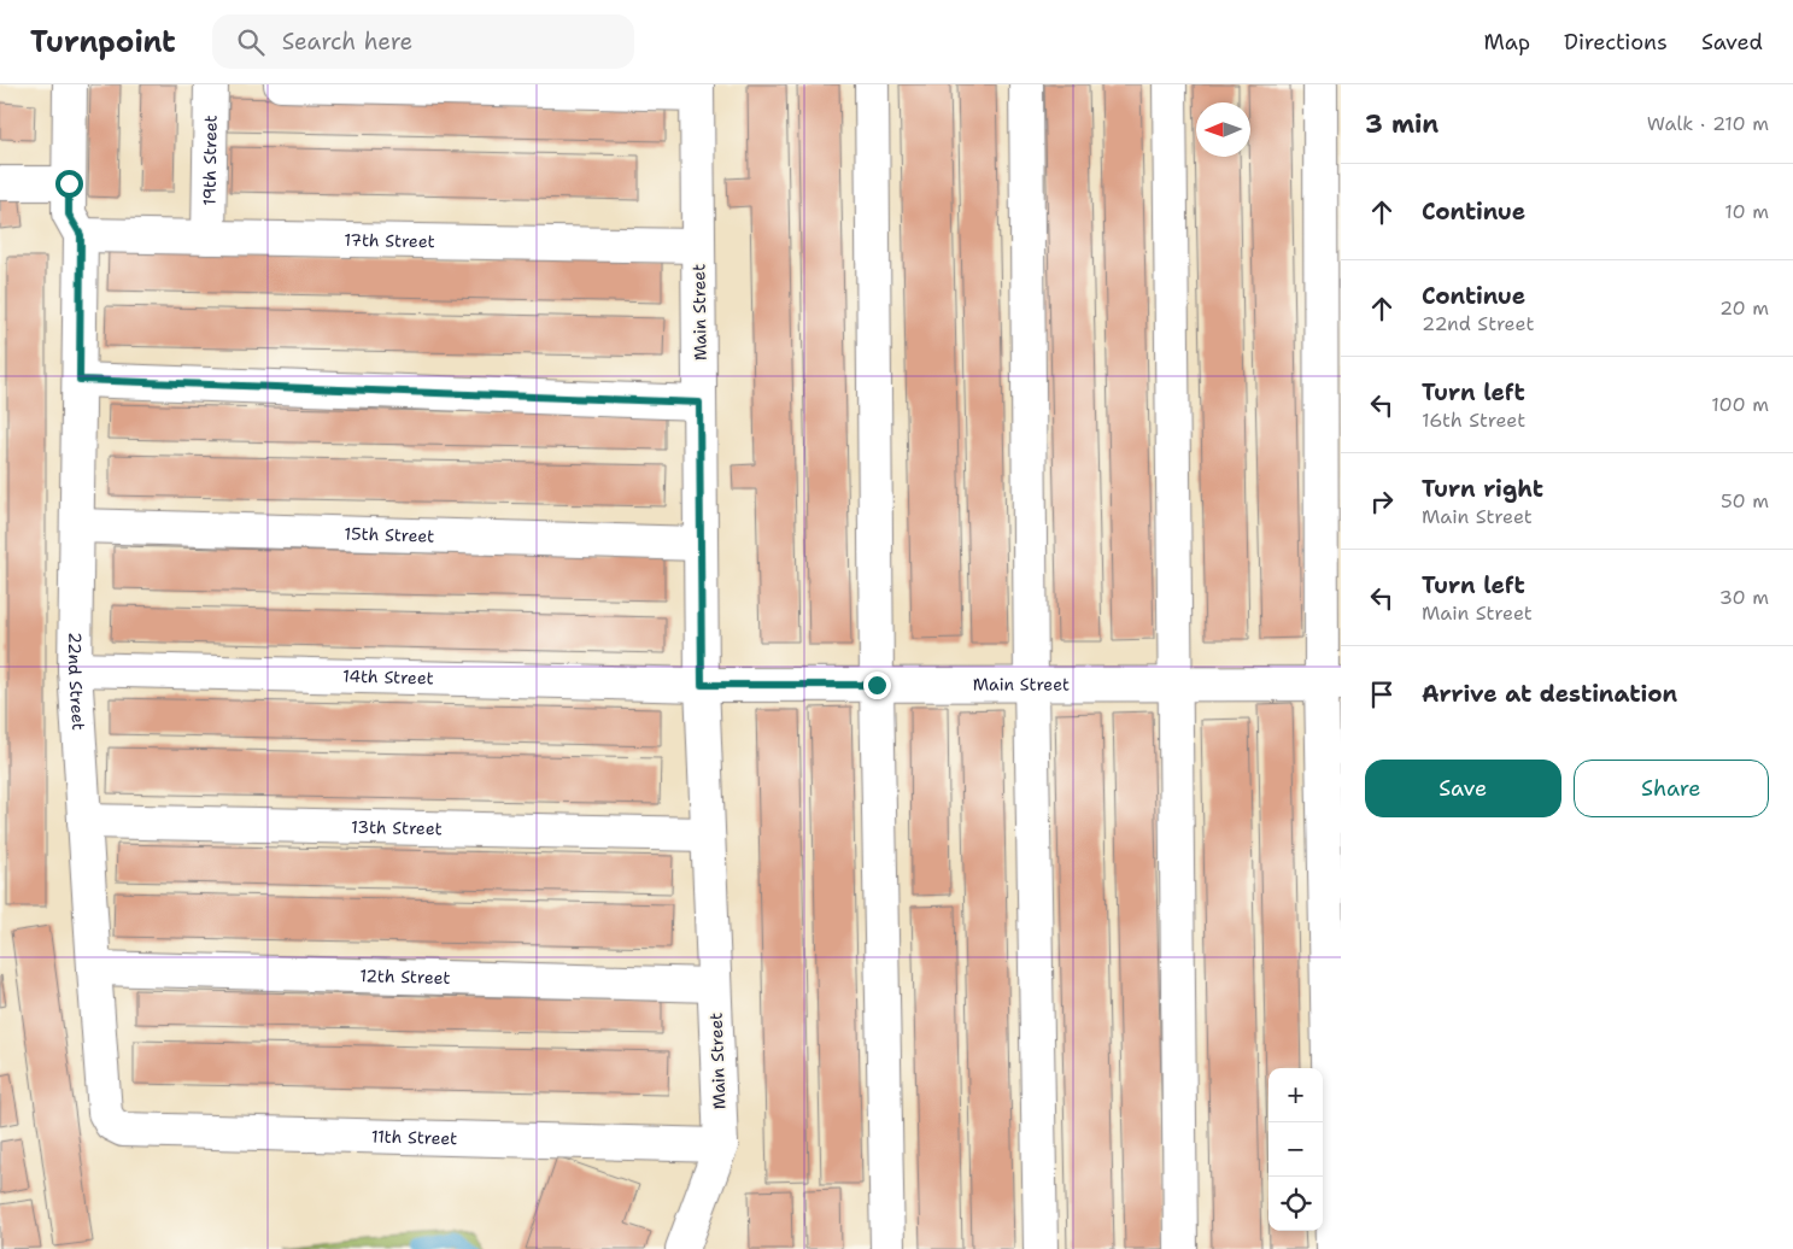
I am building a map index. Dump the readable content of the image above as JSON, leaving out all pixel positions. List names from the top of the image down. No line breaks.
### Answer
{"streets":{"street":["19th Street","17th Street","Main Street","15th Street","14th Street","22nd Street","13th Street","12th Street","11th Street"]},"crossings":[["19th Street","17th Street"],["17th Street","Main Street"],["17th Street","22nd Street"],["Main Street","15th Street"],["Main Street","14th Street"],["Main Street","13th Street"],["Main Street","12th Street"],["Main Street","11th Street"],["15th Street","22nd Street"],["14th Street","22nd Street"],["22nd Street","13th Street"],["22nd Street","12th Street"],["22nd Street","11th Street"]],"north":"left","page":{"header":"Turnpoint","search":"Search here","nav":["Map","Directions","Saved"],"heading":["3 min","Walk · 210 m"],"list":[["Continue","10 m"],["Continue","22nd Street","20 m"],["Turn left","16th Street","100 m"],["Turn right","Main Street","50 m"],["Turn left","Main Street","30 m"],"Arrive at destination"],"buttons":["Save","Share"],"map_buttons":["+","−"]}}
